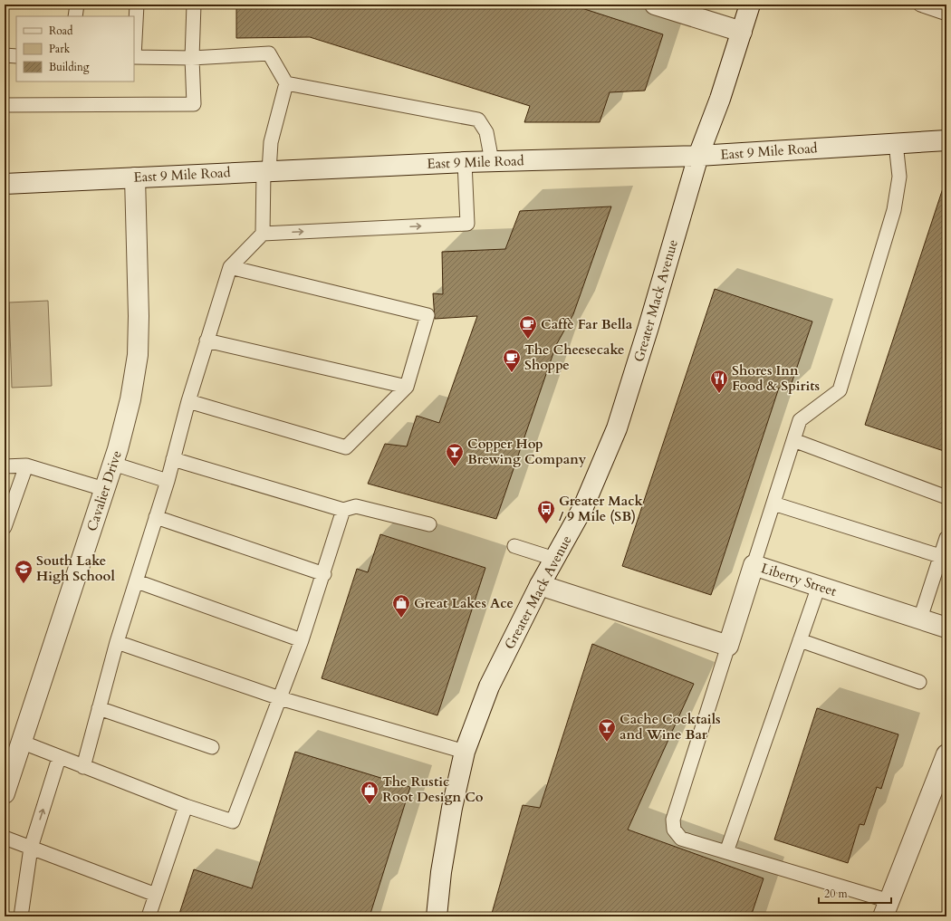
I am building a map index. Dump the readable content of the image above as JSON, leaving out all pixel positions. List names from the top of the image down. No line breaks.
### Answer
{"streets":{"street":["East 9 Mile Road","Greater Mack Avenue","Cavalier Drive","Liberty Street"]},"crossings":[["East 9 Mile Road","Greater Mack Avenue"],["East 9 Mile Road","Cavalier Drive"]],"places":{"cafe":["Caffè Far Bella","The Cheesecake Shoppe"],"restaurant":["Shores Inn Food & Spirits"],"bar":["Copper Hop Brewing Company","Cache Cocktails and Wine Bar"],"bus stop":["Greater Mack / 9 Mile (SB)"],"school or university":["South Lake High School"],"shop":["Great Lakes Ace","The Rustic Root Design Co"]},"legend":["Road","Park","Building"],"scale_bar":"20 m"}
